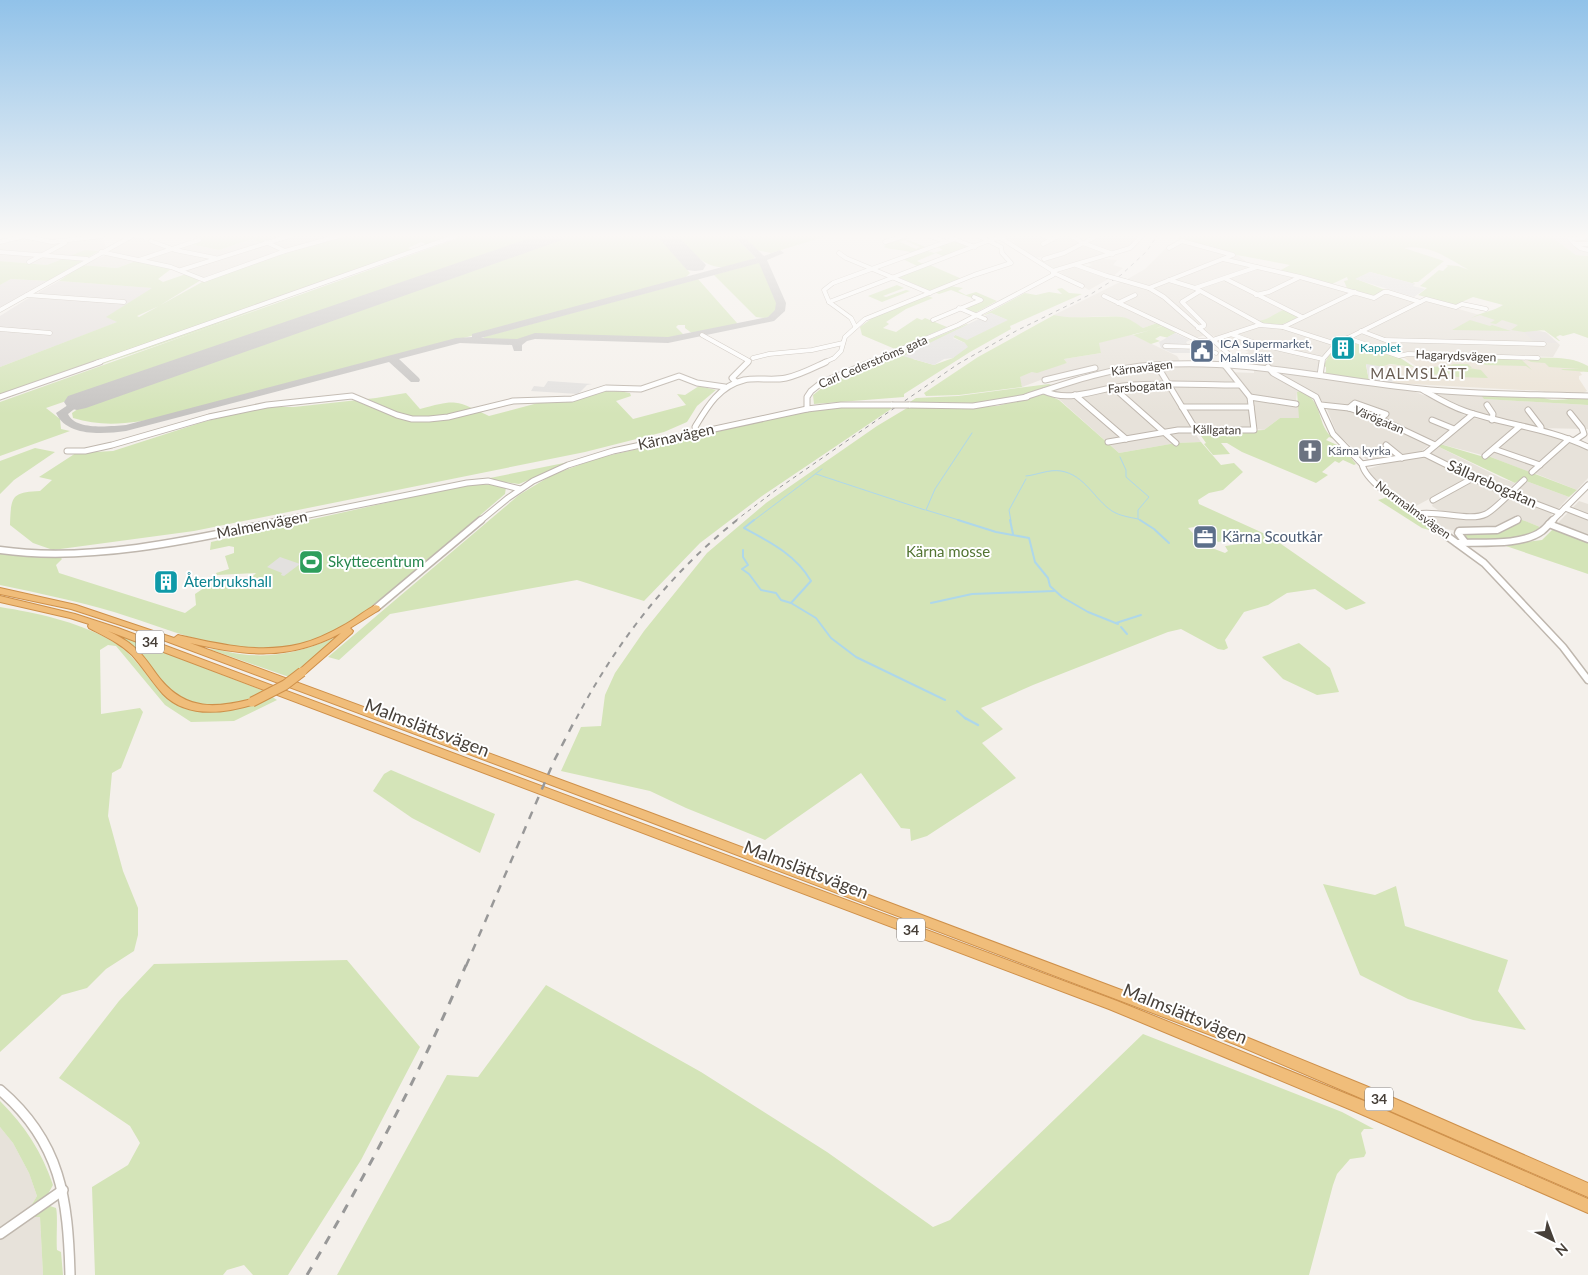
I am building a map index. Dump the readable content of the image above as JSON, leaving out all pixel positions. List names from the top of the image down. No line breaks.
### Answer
{"streets":{"highway":["34","Malmslättsvägen"],"street":["Hagarydsvägen","Carl Cederströms gata","Kärnavägen","Farsbogatan","Värögatan","Källgatan","Sållarebogatan","Norrmalmsvägen","Malmenvägen"]},"crossings":[["Carl Cederströms gata","Kärnavägen"],["Kärnavägen","Farsbogatan"],["Kärnavägen","Malmenvägen"],["Värögatan","Norrmalmsvägen"]],"districts":["MALMSLÄTT"],"parks":["Kärna mosse"],"places":{"building":["Kapplet","Återbrukshall"],"public building":["ICA Supermarket, Malmslätt"],"church":["Kärna kyrka"],"office":["Kärna Scoutkår"],"sports":["Skyttecentrum"]},"north":"bottom right"}
